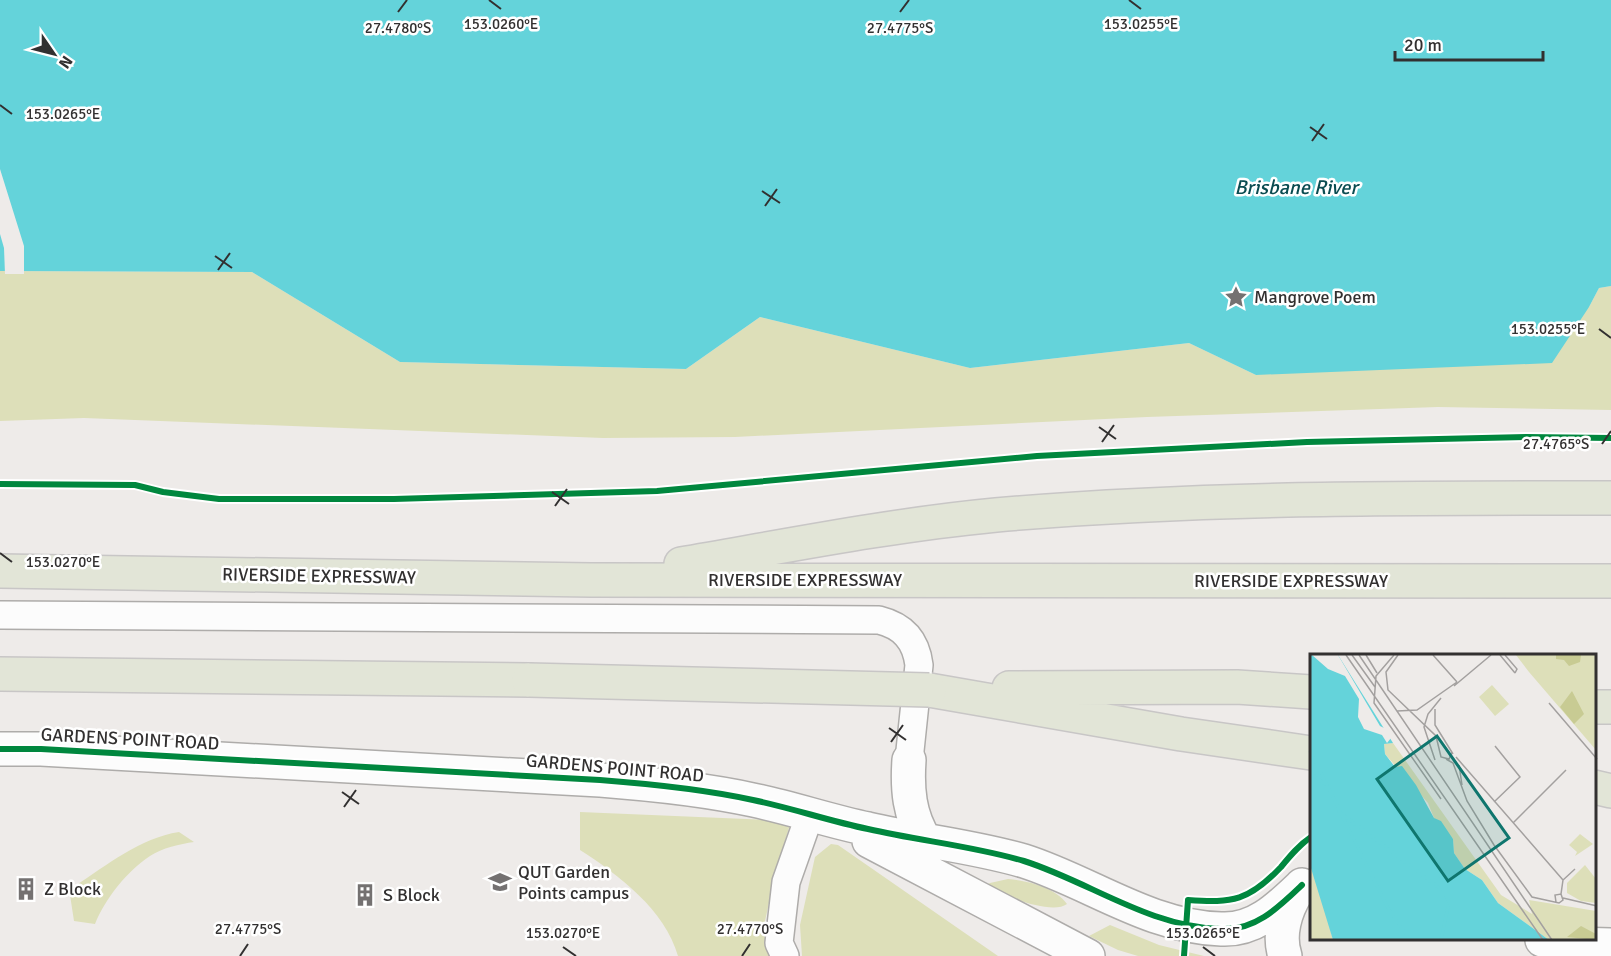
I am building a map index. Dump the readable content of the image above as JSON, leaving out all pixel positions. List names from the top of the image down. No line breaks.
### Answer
{"streets":{"highway":["RIVERSIDE EXPRESSWAY"],"street":["GARDENS POINT ROAD"]},"water":["Brisbane River"],"places":{"place":["Mangrove Poem"],"school or university":["QUT Garden Points campus"],"building":["Z Block","S Block"]},"scale_bar":"20 m","north":"bottom right","coordinates":["153.0260°E","153.0255°E","27.4780°S","27.4775°S","153.0265°E","27.4765°S","153.0270°E","27.4770°S"]}
